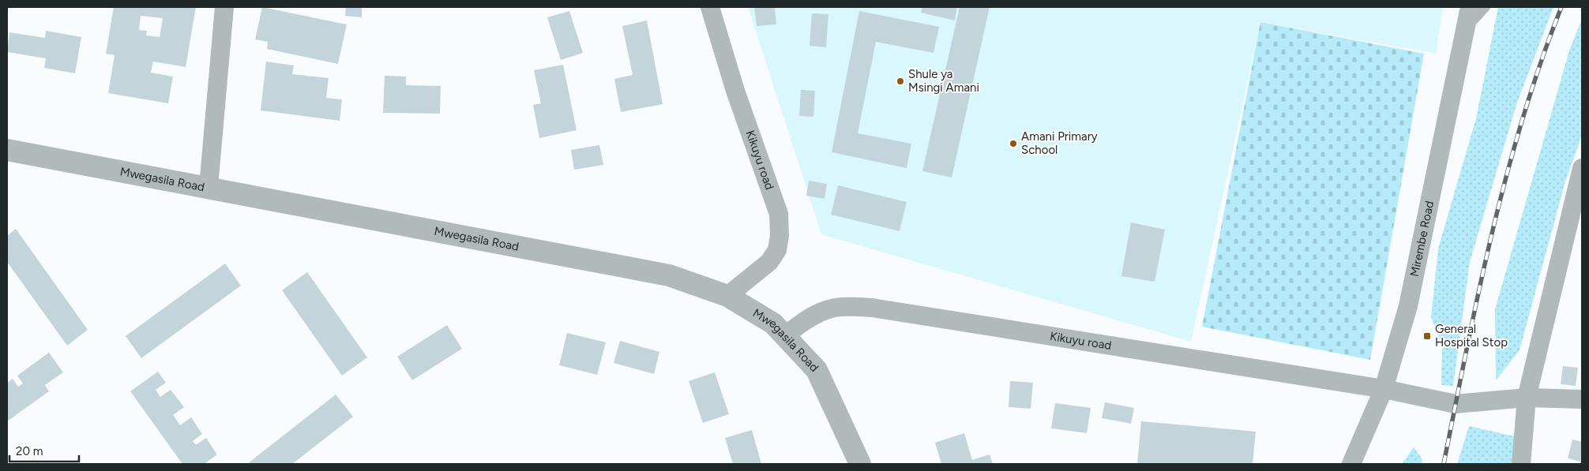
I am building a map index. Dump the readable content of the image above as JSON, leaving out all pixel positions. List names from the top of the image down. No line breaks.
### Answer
{"streets":{"street":["Kikuyu road","Mwegasila Road","Mirembe Road"]},"crossings":[["Kikuyu road","Mwegasila Road"],["Kikuyu road","Mirembe Road"]],"places":{"other":["Shule ya Msingi Amani","Amani Primary School"],"transit":["General Hospital Stop"]},"scale_bar":"20 m"}
